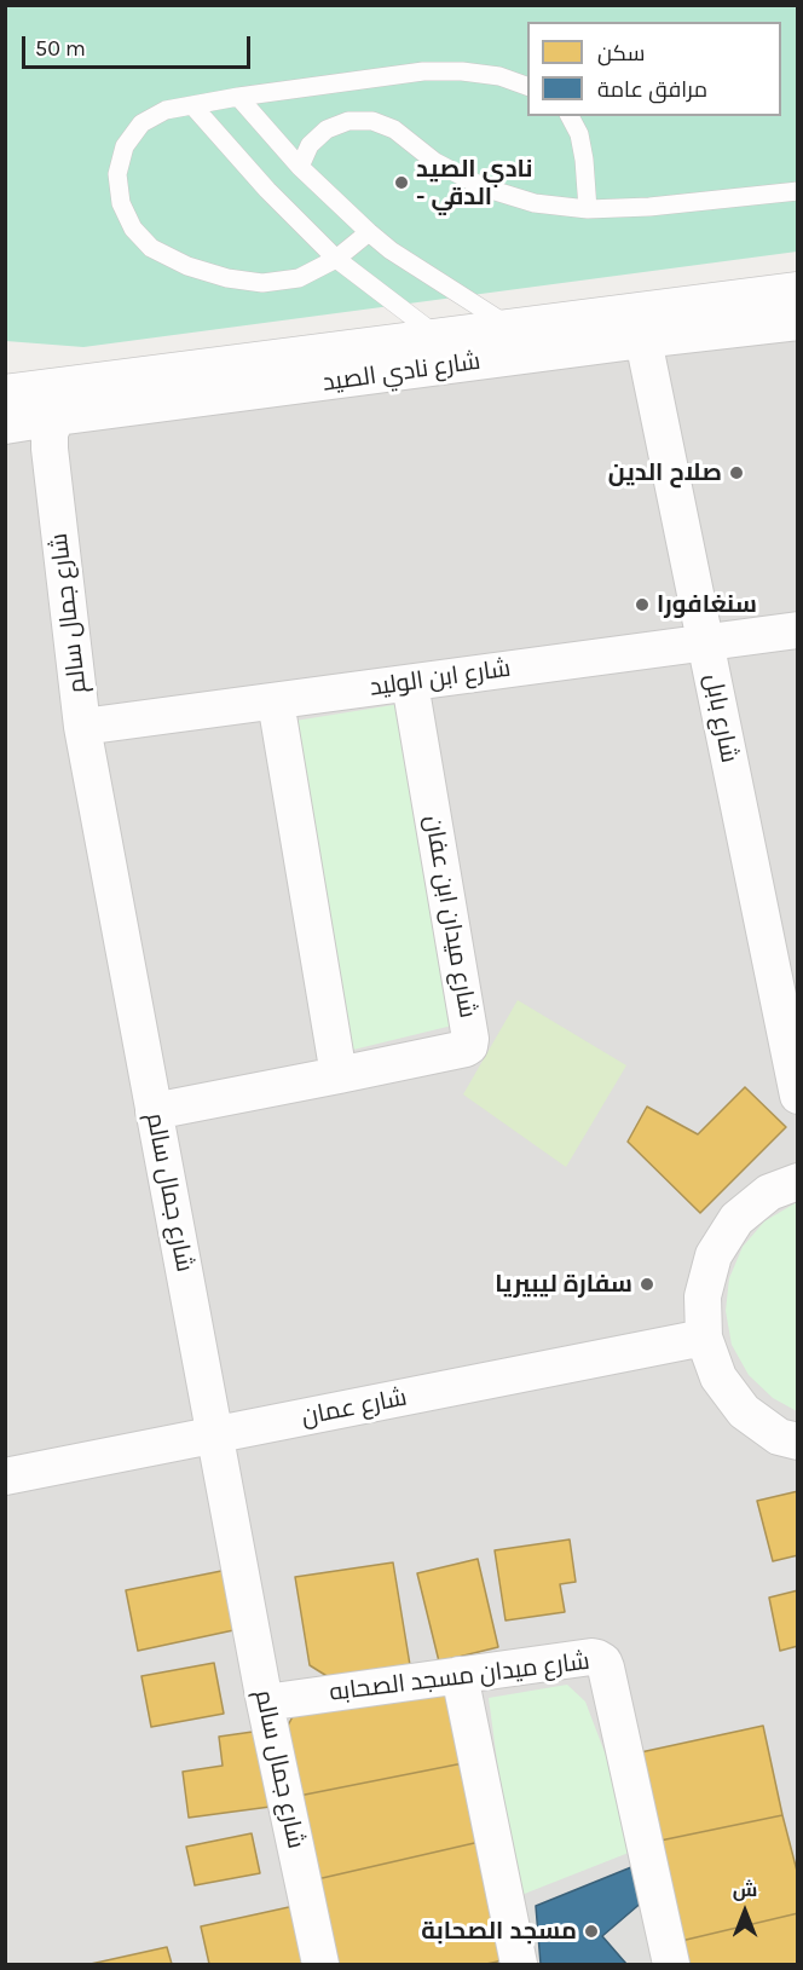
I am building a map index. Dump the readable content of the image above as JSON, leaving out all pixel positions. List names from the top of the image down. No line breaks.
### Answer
{"streets":{"street":["شارع نادي الصيد","شارع جمال سالم","شارع ابن الوليد","شارع بابل","شارع ميدان ابن عفان","شارع عمان","شارع ميدان مسجد الصحابه"]},"crossings":[["شارع نادي الصيد","شارع جمال سالم"],["شارع نادي الصيد","شارع بابل"],["شارع جمال سالم","شارع ابن الوليد"],["شارع جمال سالم","شارع ميدان ابن عفان"],["شارع جمال سالم","شارع عمان"],["شارع جمال سالم","شارع ميدان مسجد الصحابه"],["شارع ابن الوليد","شارع بابل"],["شارع ابن الوليد","شارع ميدان ابن عفان"]],"places":["نادي الصيد - الدقي","صلاح الدين","سنغافورا","سفارة ليبيريا","مسجد الصحابة"],"legend":["سكن","مرافق عامة"],"scale_bar":"50 m","north":"top"}
